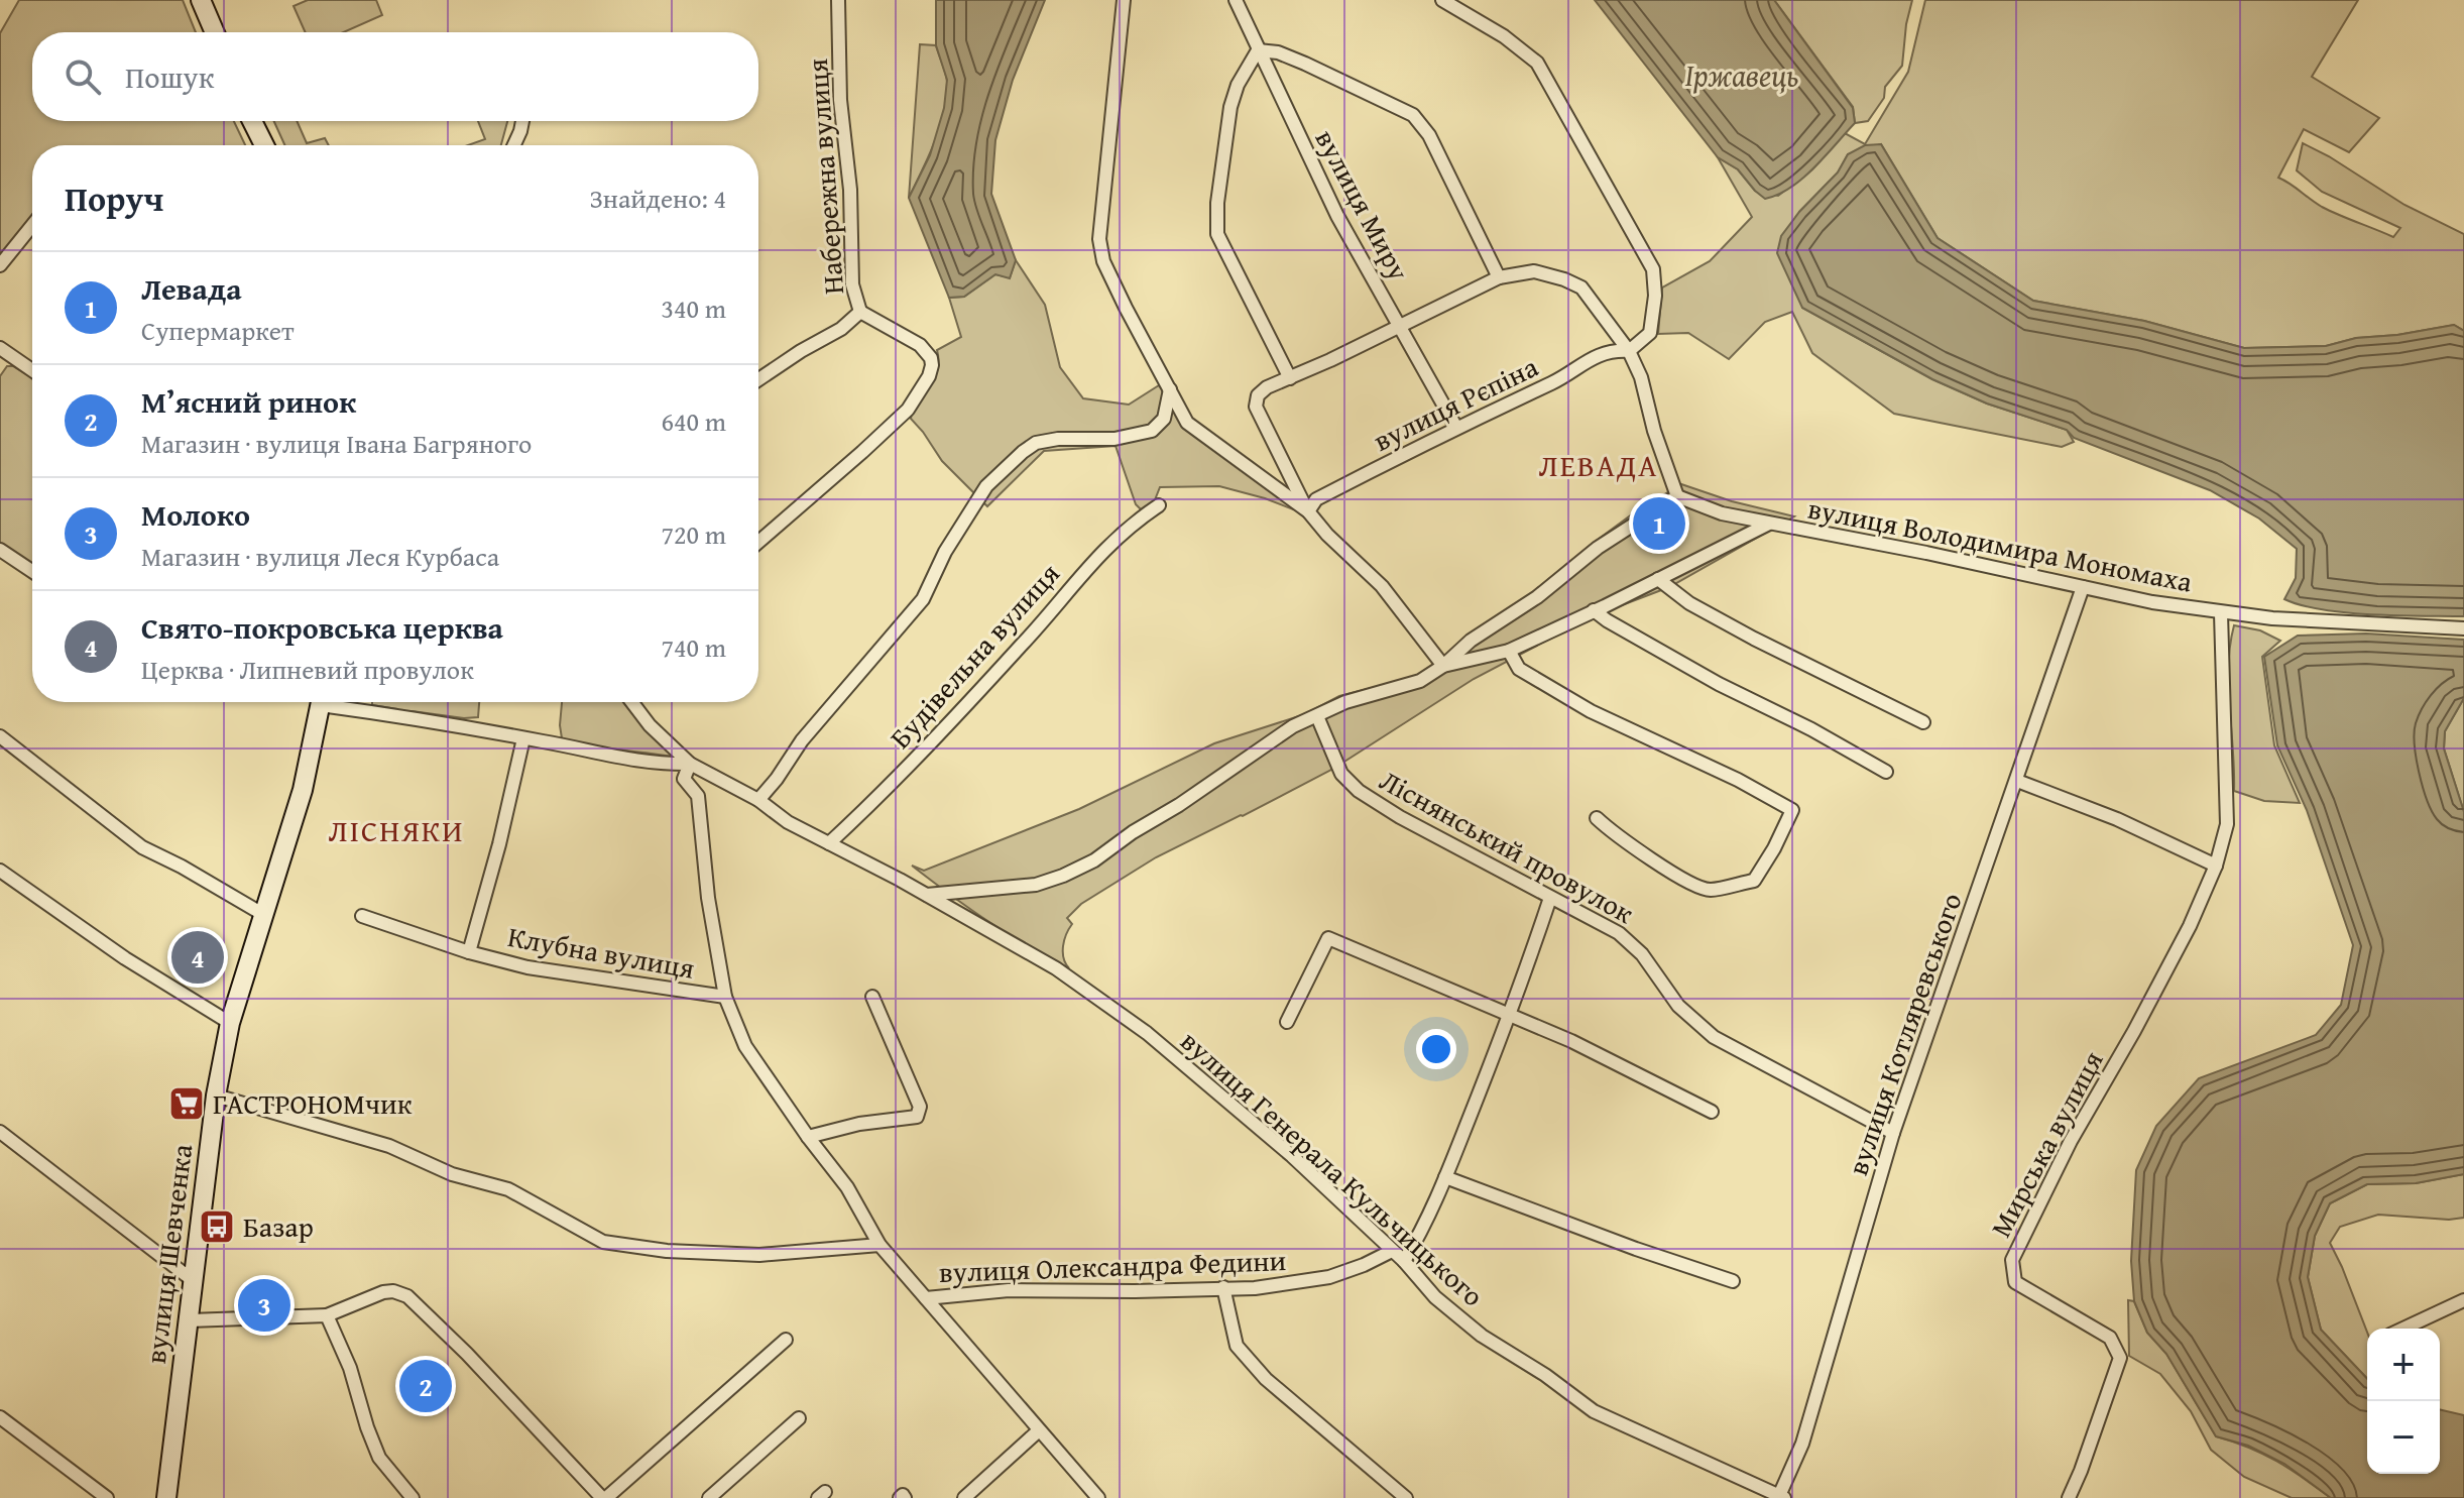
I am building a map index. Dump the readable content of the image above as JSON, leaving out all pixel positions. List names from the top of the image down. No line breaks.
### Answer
{"streets":{"street":["Набережна вулиця","вулиця Миру","вулиця Рєпіна","вулиця Володимира Мономаха","Будівельна вулиця","Ліснянський провулок","Клубна вулиця","вулиця Котляревського","Мирська вулиця","вулиця Генерала Кульчицького","вулиця Шевченка","вулиця Олександра Федини"]},"crossings":[["вулиця Миру","вулиця Рєпіна"],["вулиця Володимира Мономаха","Ліснянський провулок"],["вулиця Володимира Мономаха","вулиця Котляревського"],["вулиця Володимира Мономаха","Мирська вулиця"],["вулиця Володимира Мономаха","вулиця Генерала Кульчицького"],["Будівельна вулиця","вулиця Генерала Кульчицького"],["Ліснянський провулок","вулиця Котляревського"],["вулиця Котляревського","вулиця Генерала Кульчицького"],["вулиця Генерала Кульчицького","вулиця Олександра Федини"]],"districts":["ЛЕВАДА","ЛІСНЯКИ"],"water":["Іржавець"],"places":{"supermarket":["ГАСТРОНОМчик"],"bus stop":["Базар"]},"page":{"search":"Пошук","heading":["Поруч","Знайдено: 4"],"list":[{"mark":"1","name":"Левада","note":"Супермаркет","value":"340 m"},{"mark":"2","name":"М’ясний ринок","note":"Магазин · вулиця Івана Багряного","value":"640 m"},{"mark":"3","name":"Молоко","note":"Магазин · вулиця Леся Курбаса","value":"720 m"},{"mark":"4","name":"Свято-покровська церква","note":"Церква · Липневий провулок","value":"740 m"}],"pins":["1","4","3","2"],"map_buttons":["+","−"]}}
